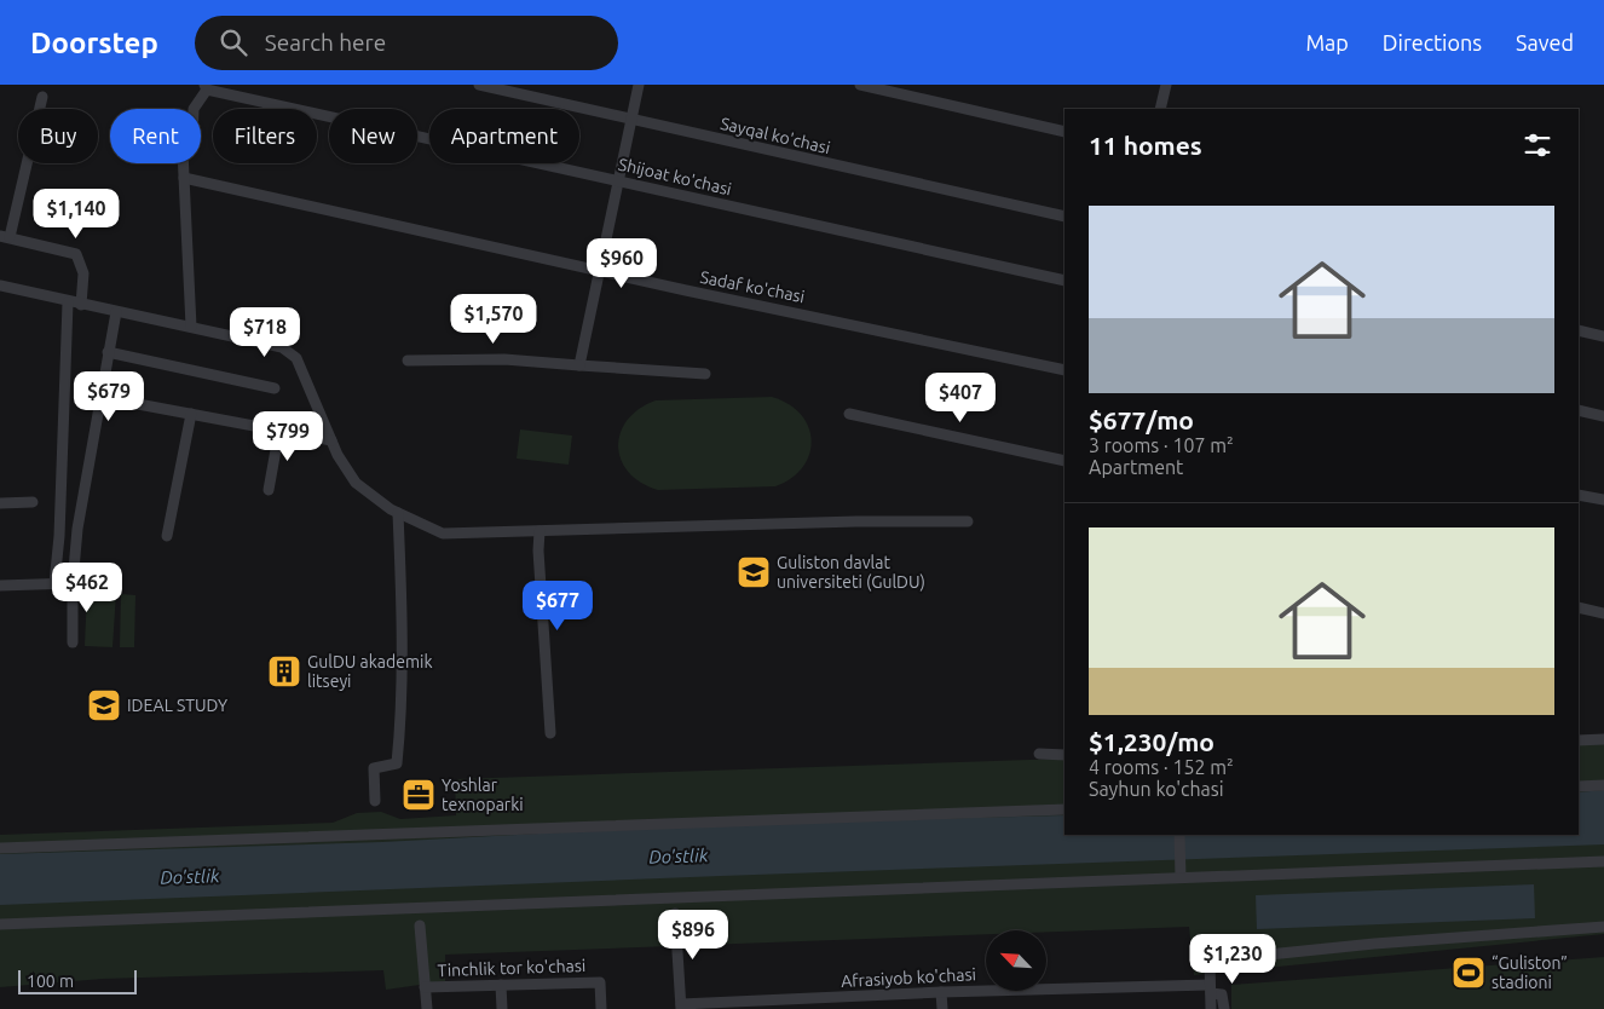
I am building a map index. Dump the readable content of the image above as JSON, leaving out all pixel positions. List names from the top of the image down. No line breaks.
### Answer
{"streets":{"street":["Sayqal ko'chasi","Shijoat ko'chasi","Sadaf ko'chasi","Tinchlik tor ko'chasi","Afrasiyob ko'chasi"]},"water":["Do'stlik"],"places":{"school or university":["Guliston davlat universiteti (GulDU)","IDEAL STUDY"],"building":["GulDU akademik litseyi"],"office":["Yoshlar texnoparki"],"sports":["“Guliston” stadioni"]},"scale_bar":"100 m","north":"top left","page":{"header":"Doorstep","search":"Search here","nav":["Map","Directions","Saved"],"chip":["Buy","Rent","Filters","New","Apartment"],"heading":"11 homes","list":[{"name":"$677/mo","note":"3 rooms · 107 m² · Apartment"},{"name":"$1,230/mo","note":"4 rooms · 152 m² · Sayhun ko'chasi"}],"price":["$1,140","$960","$1,570","$718","$679","$407","$799","$462","$677","$896","$1,230"],"scale":"100 m"}}
